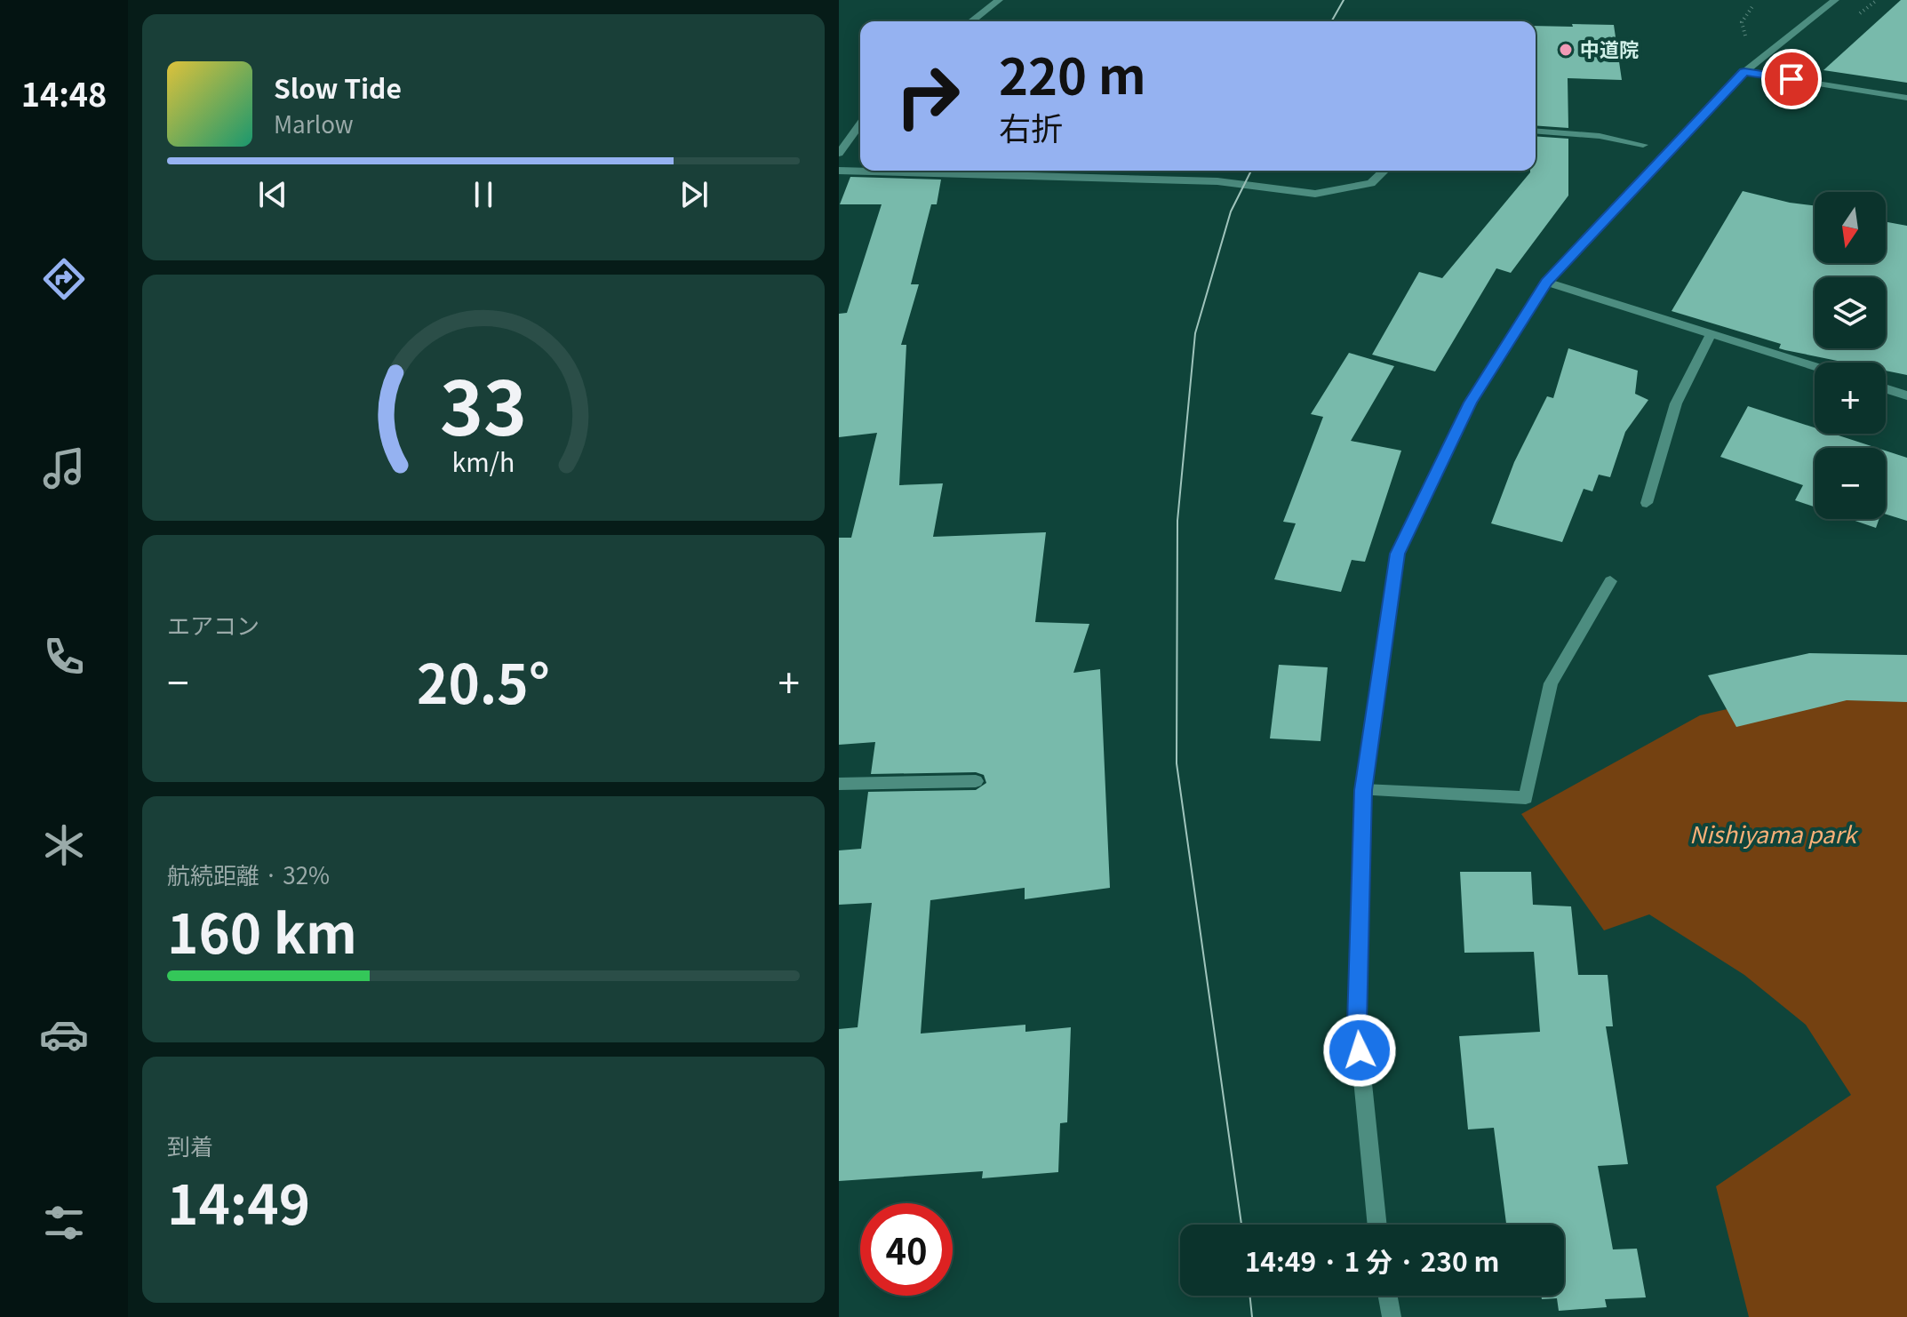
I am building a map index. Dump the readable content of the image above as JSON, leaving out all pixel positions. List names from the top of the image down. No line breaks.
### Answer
{"parks":["Nishiyama park"],"places":["中道院"],"north":"bottom","page":{"tabs":"14:48","turn":["220 m","右折"],"song":["Slow Tide","Marlow"],"map_buttons":["+","−"],"tile":["エアコン",["航続距離 · 32%","160 km"],["到着","14:49"]],"heat":["−","20.5°","+"],"limit":"40","trip":"14:49 · 1 分 · 230 m","gauge":["33","km/h"]}}
